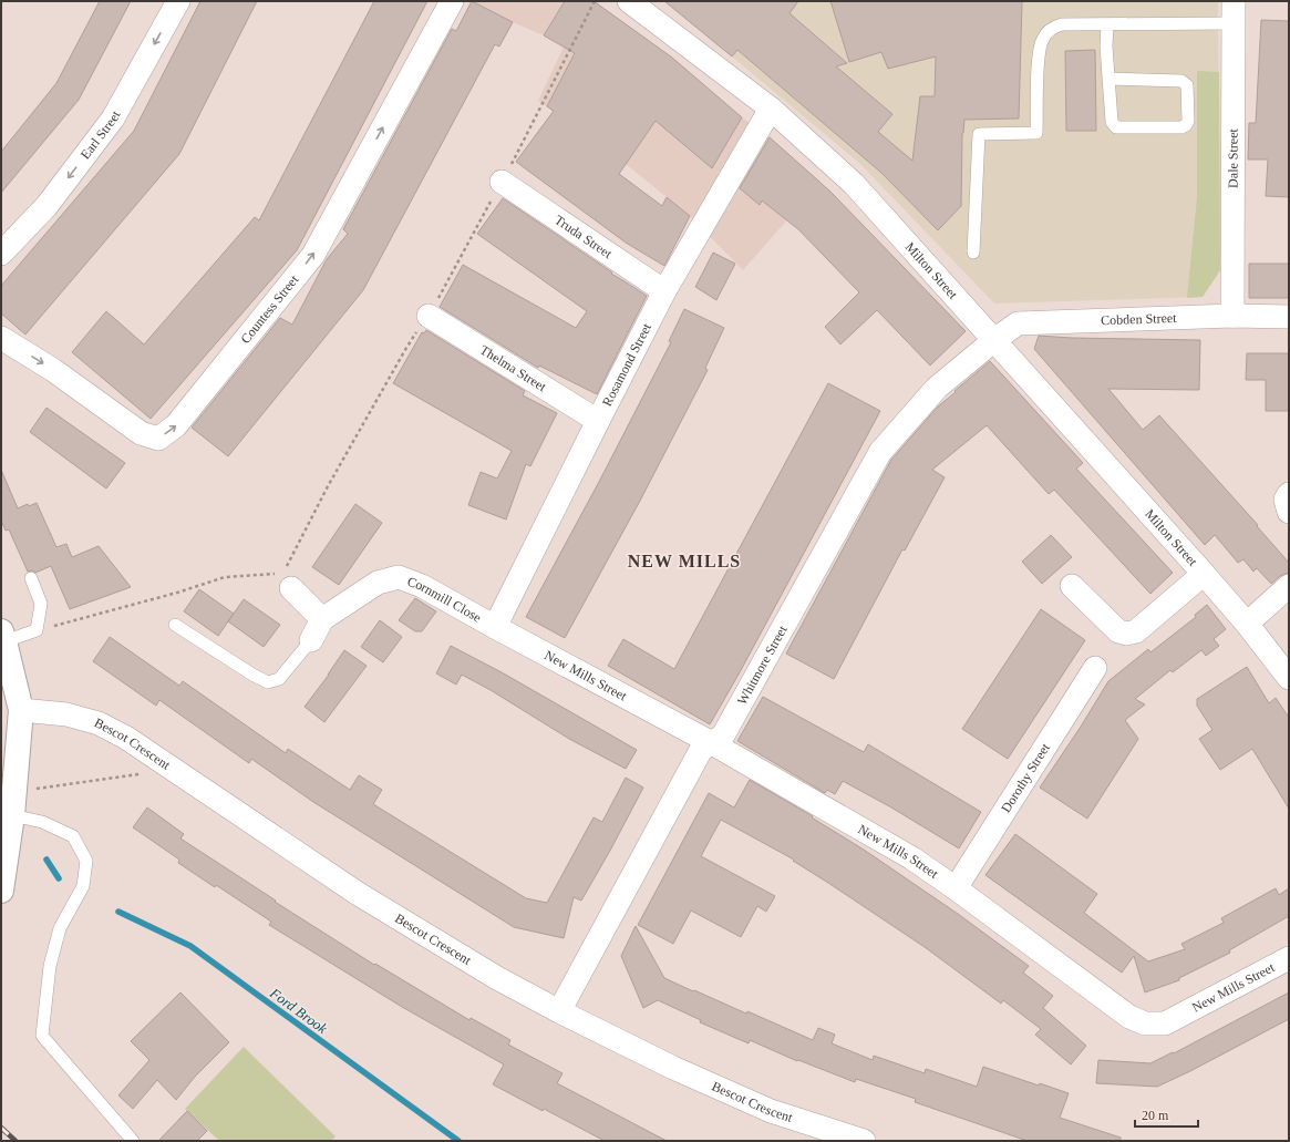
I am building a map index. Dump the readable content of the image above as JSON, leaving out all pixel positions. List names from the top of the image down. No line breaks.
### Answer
{"streets":{"street":["Earl Street","Dale Street","Truda Street","Milton Street","Countess Street","Cobden Street","Rosamond Street","Thelma Street","Cornmill Close","Whitmore Street","New Mills Street","Bescot Crescent","Dorothy Street"]},"crossings":[["Dale Street","Cobden Street"],["Truda Street","Rosamond Street"],["Milton Street","Cobden Street"],["Milton Street","Rosamond Street"],["Milton Street","Whitmore Street"],["Cobden Street","Whitmore Street"],["Rosamond Street","Thelma Street"],["Rosamond Street","Cornmill Close"],["Rosamond Street","New Mills Street"],["Cornmill Close","New Mills Street"],["Whitmore Street","New Mills Street"],["Whitmore Street","Bescot Crescent"],["New Mills Street","Dorothy Street"]],"one_way":["Earl Street"],"districts":["NEW MILLS"],"water":["Ford Brook"],"scale_bar":"20 m"}
